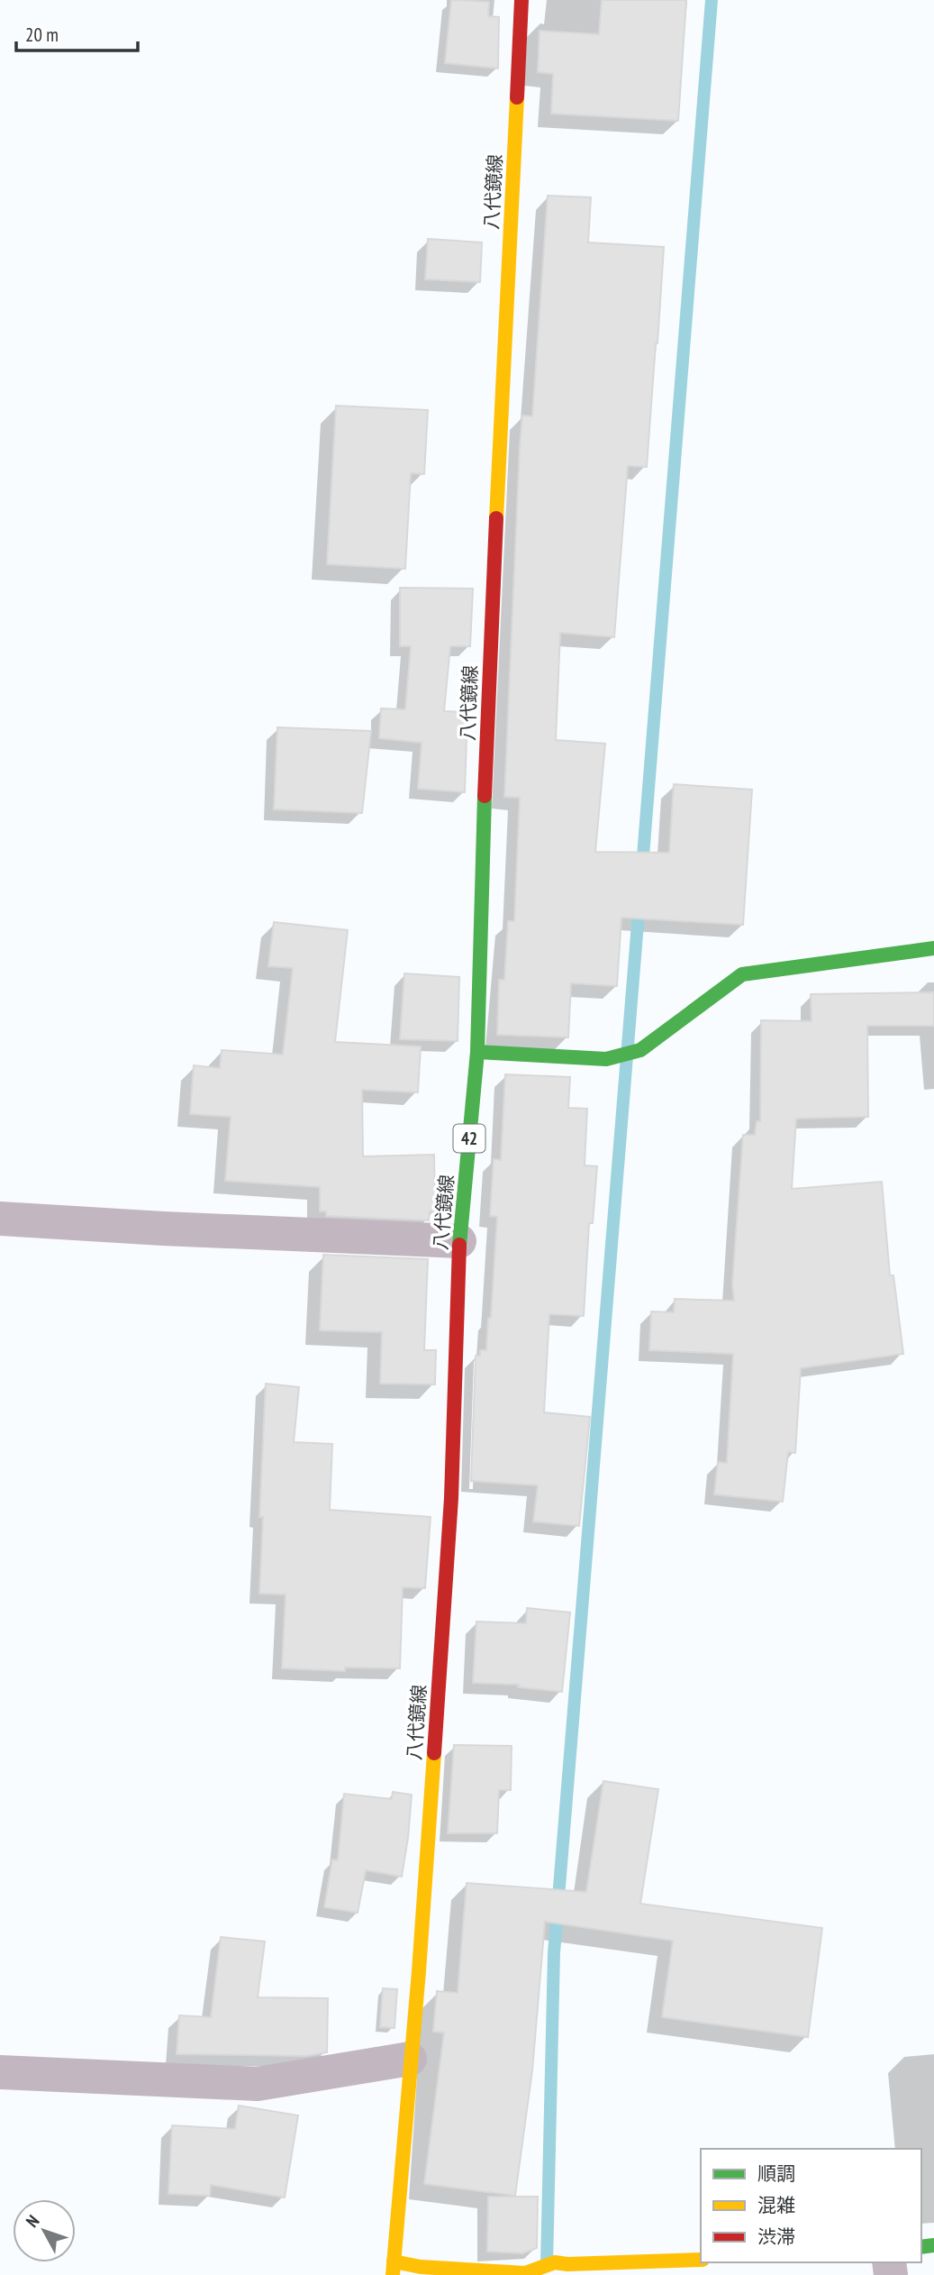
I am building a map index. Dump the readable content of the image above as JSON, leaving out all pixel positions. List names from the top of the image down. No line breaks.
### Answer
{"streets":{"main road":["八代鏡線","42"]},"legend":["順調","混雑","渋滞"],"scale_bar":"20 m","north":"top left"}
